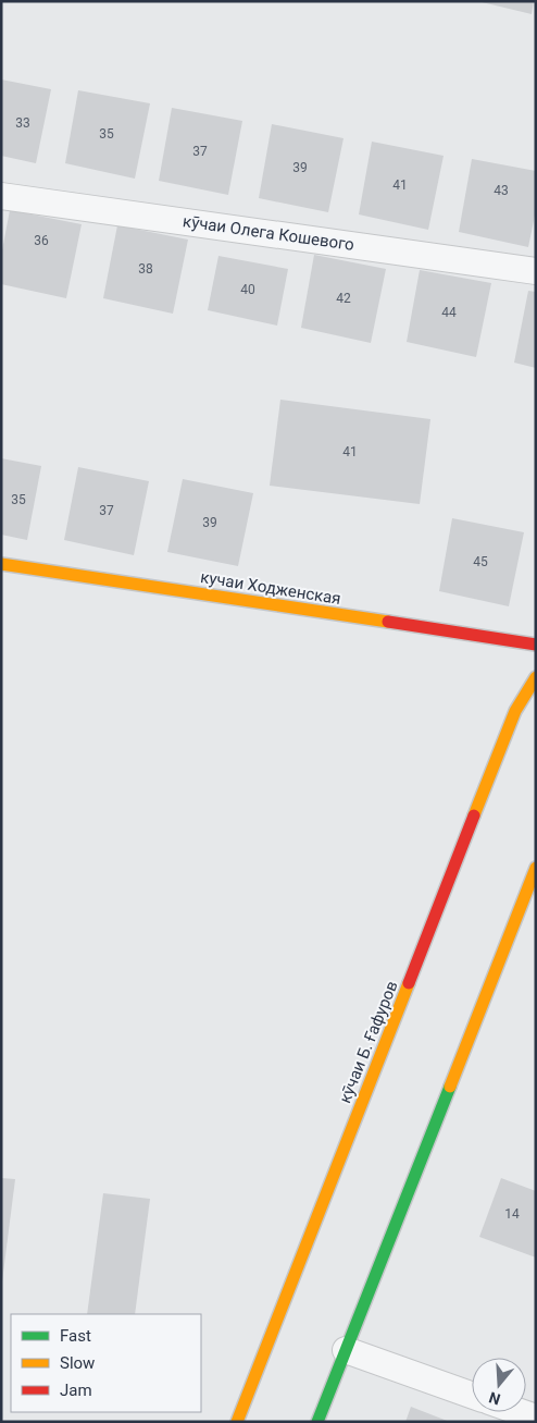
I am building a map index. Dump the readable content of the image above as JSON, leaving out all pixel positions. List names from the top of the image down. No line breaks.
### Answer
{"streets":{"main road":["кучаи Ходженская","кӯчаи Б. Ғафуров"],"street":["кӯчаи Олега Кошевого"]},"house_numbers":["33","35","37","39","41","43","36","38","40","42","44","41","35","37","39","45","14"],"legend":["Fast","Slow","Jam"],"north":"bottom"}
